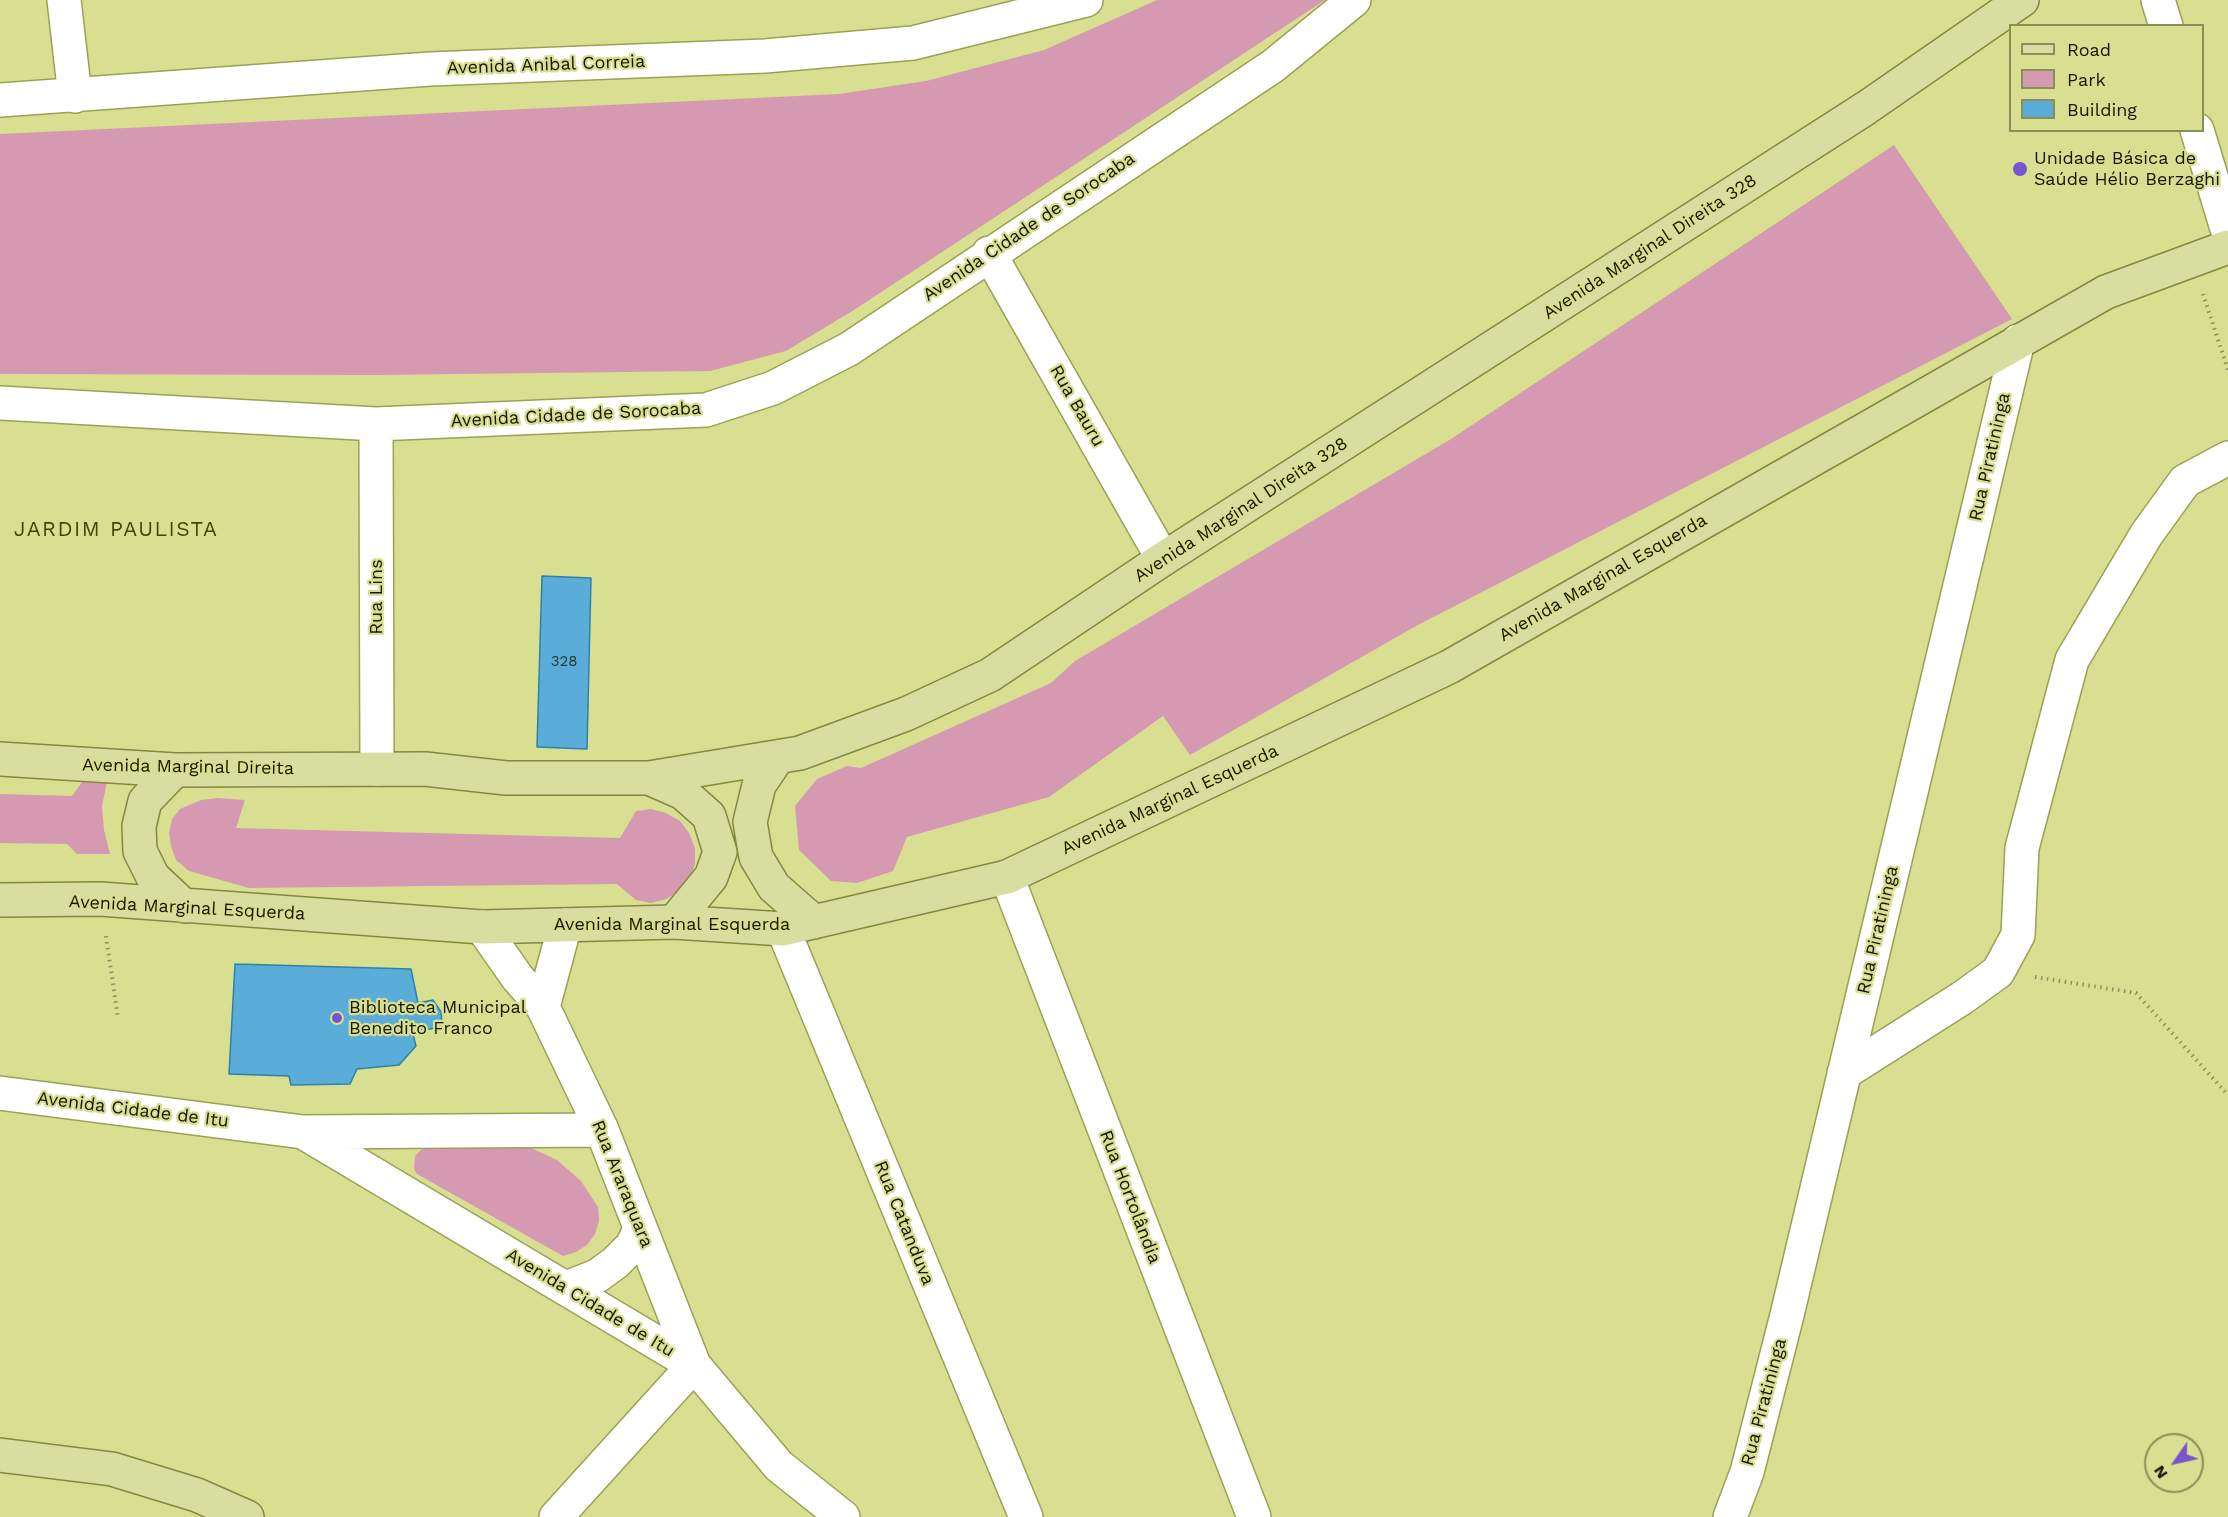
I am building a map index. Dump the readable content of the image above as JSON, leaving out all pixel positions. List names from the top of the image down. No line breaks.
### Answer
{"streets":{"main road":["Avenida Marginal Direita 328","Avenida Marginal Esquerda","Avenida Marginal Direita"],"street":["Avenida Anibal Correia","Avenida Cidade de Sorocaba","Rua Bauru","Rua Piratininga","Rua Lins","Avenida Cidade de Itu","Rua Araraquara","Rua Hortolândia","Rua Catanduva"]},"crossings":[["Avenida Cidade de Sorocaba","Rua Bauru"],["Avenida Cidade de Sorocaba","Rua Lins"],["Avenida Marginal Direita 328","Rua Bauru"],["Avenida Marginal Direita 328","Rua Lins"],["Avenida Marginal Direita 328","Avenida Marginal Direita"],["Rua Piratininga","Avenida Marginal Esquerda"],["Avenida Marginal Esquerda","Rua Araraquara"],["Avenida Marginal Esquerda","Rua Hortolândia"],["Avenida Marginal Esquerda","Rua Catanduva"],["Rua Lins","Avenida Marginal Direita"],["Avenida Cidade de Itu","Rua Araraquara"]],"districts":["JARDIM PAULISTA"],"places":["Unidade Básica de Saúde Hélio Berzaghi","Biblioteca Municipal Benedito Franco"],"house_numbers":["328"],"legend":["Road","Park","Building"],"north":"bottom left"}
